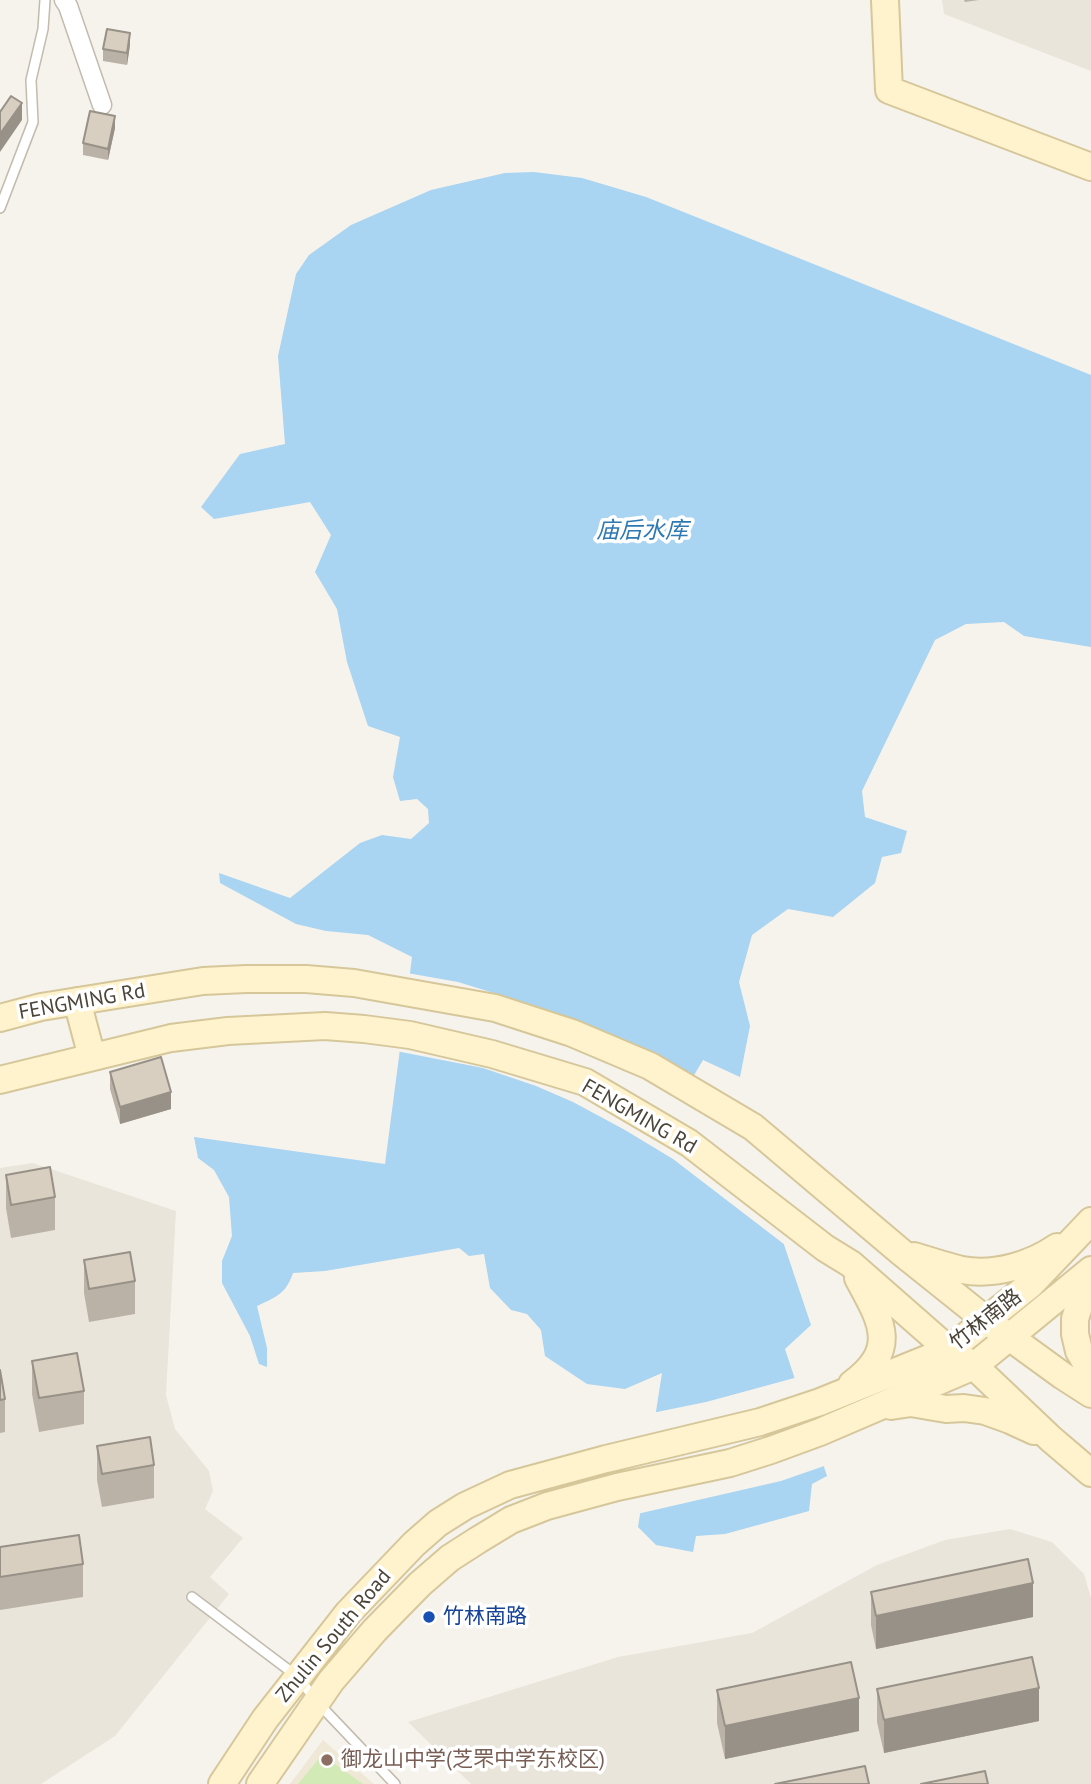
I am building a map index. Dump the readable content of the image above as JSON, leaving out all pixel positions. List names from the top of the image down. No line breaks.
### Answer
{"streets":{"main road":["FENGMING Rd","竹林南路","Zhulin South Road"]},"crossings":[["FENGMING Rd","竹林南路"],["竹林南路","Zhulin South Road"]],"water":["庙后水库"],"places":["竹林南路","御龙山中学(芝罘中学东校区)"]}
